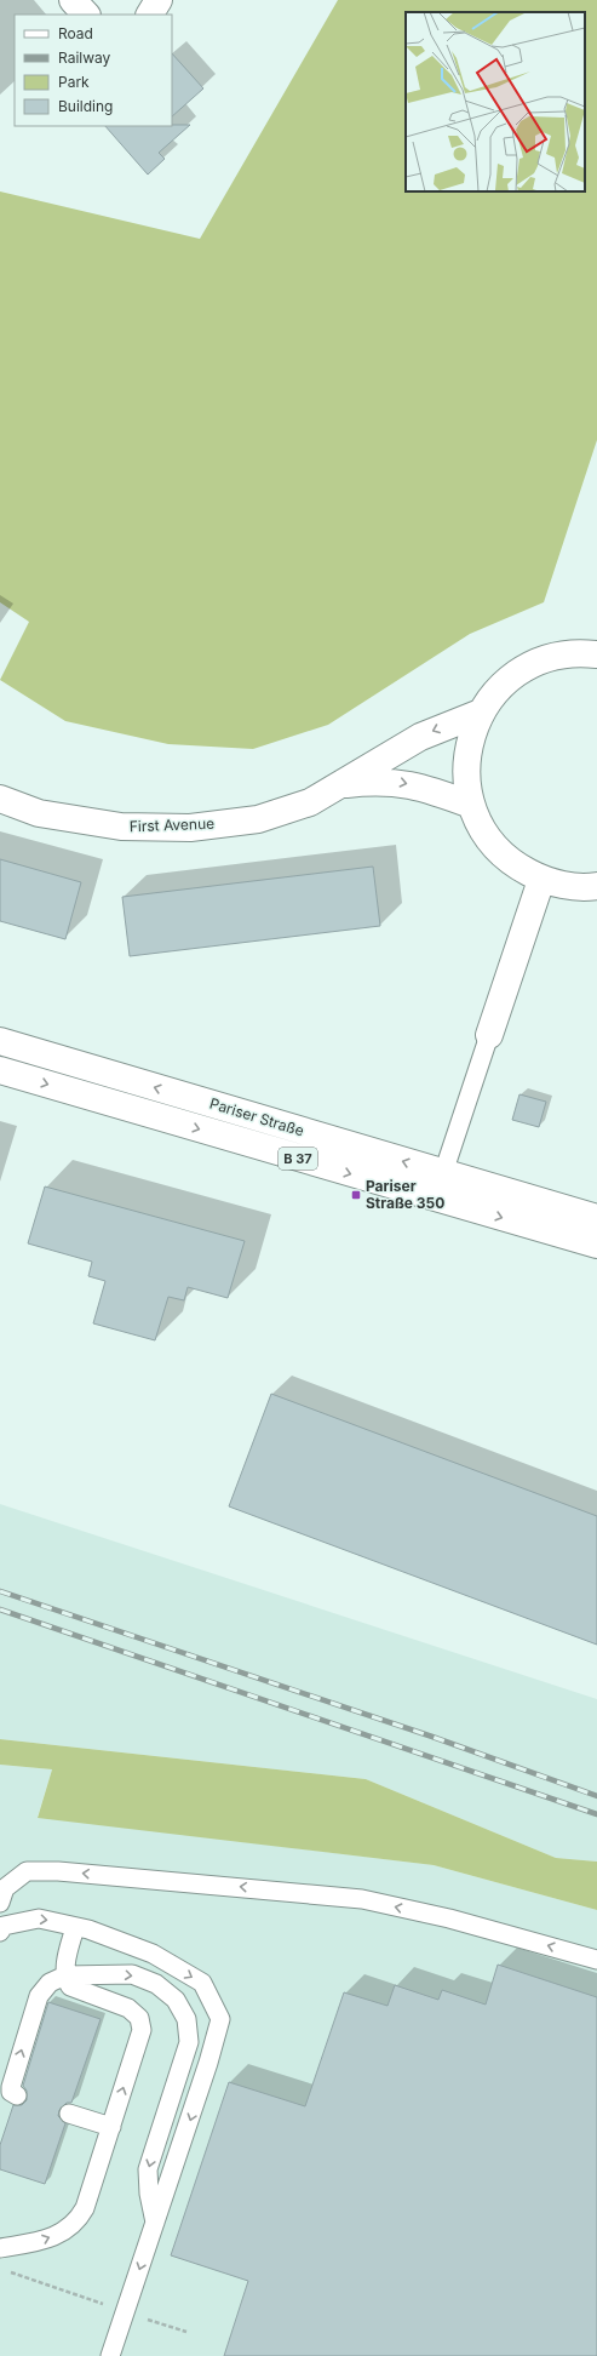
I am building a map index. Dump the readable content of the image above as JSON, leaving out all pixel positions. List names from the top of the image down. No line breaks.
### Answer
{"streets":{"main road":["First Avenue","Pariser Straße","B 37"]},"places":{"transit":["Pariser Straße 350"]},"legend":["Road","Railway","Park","Building"]}
